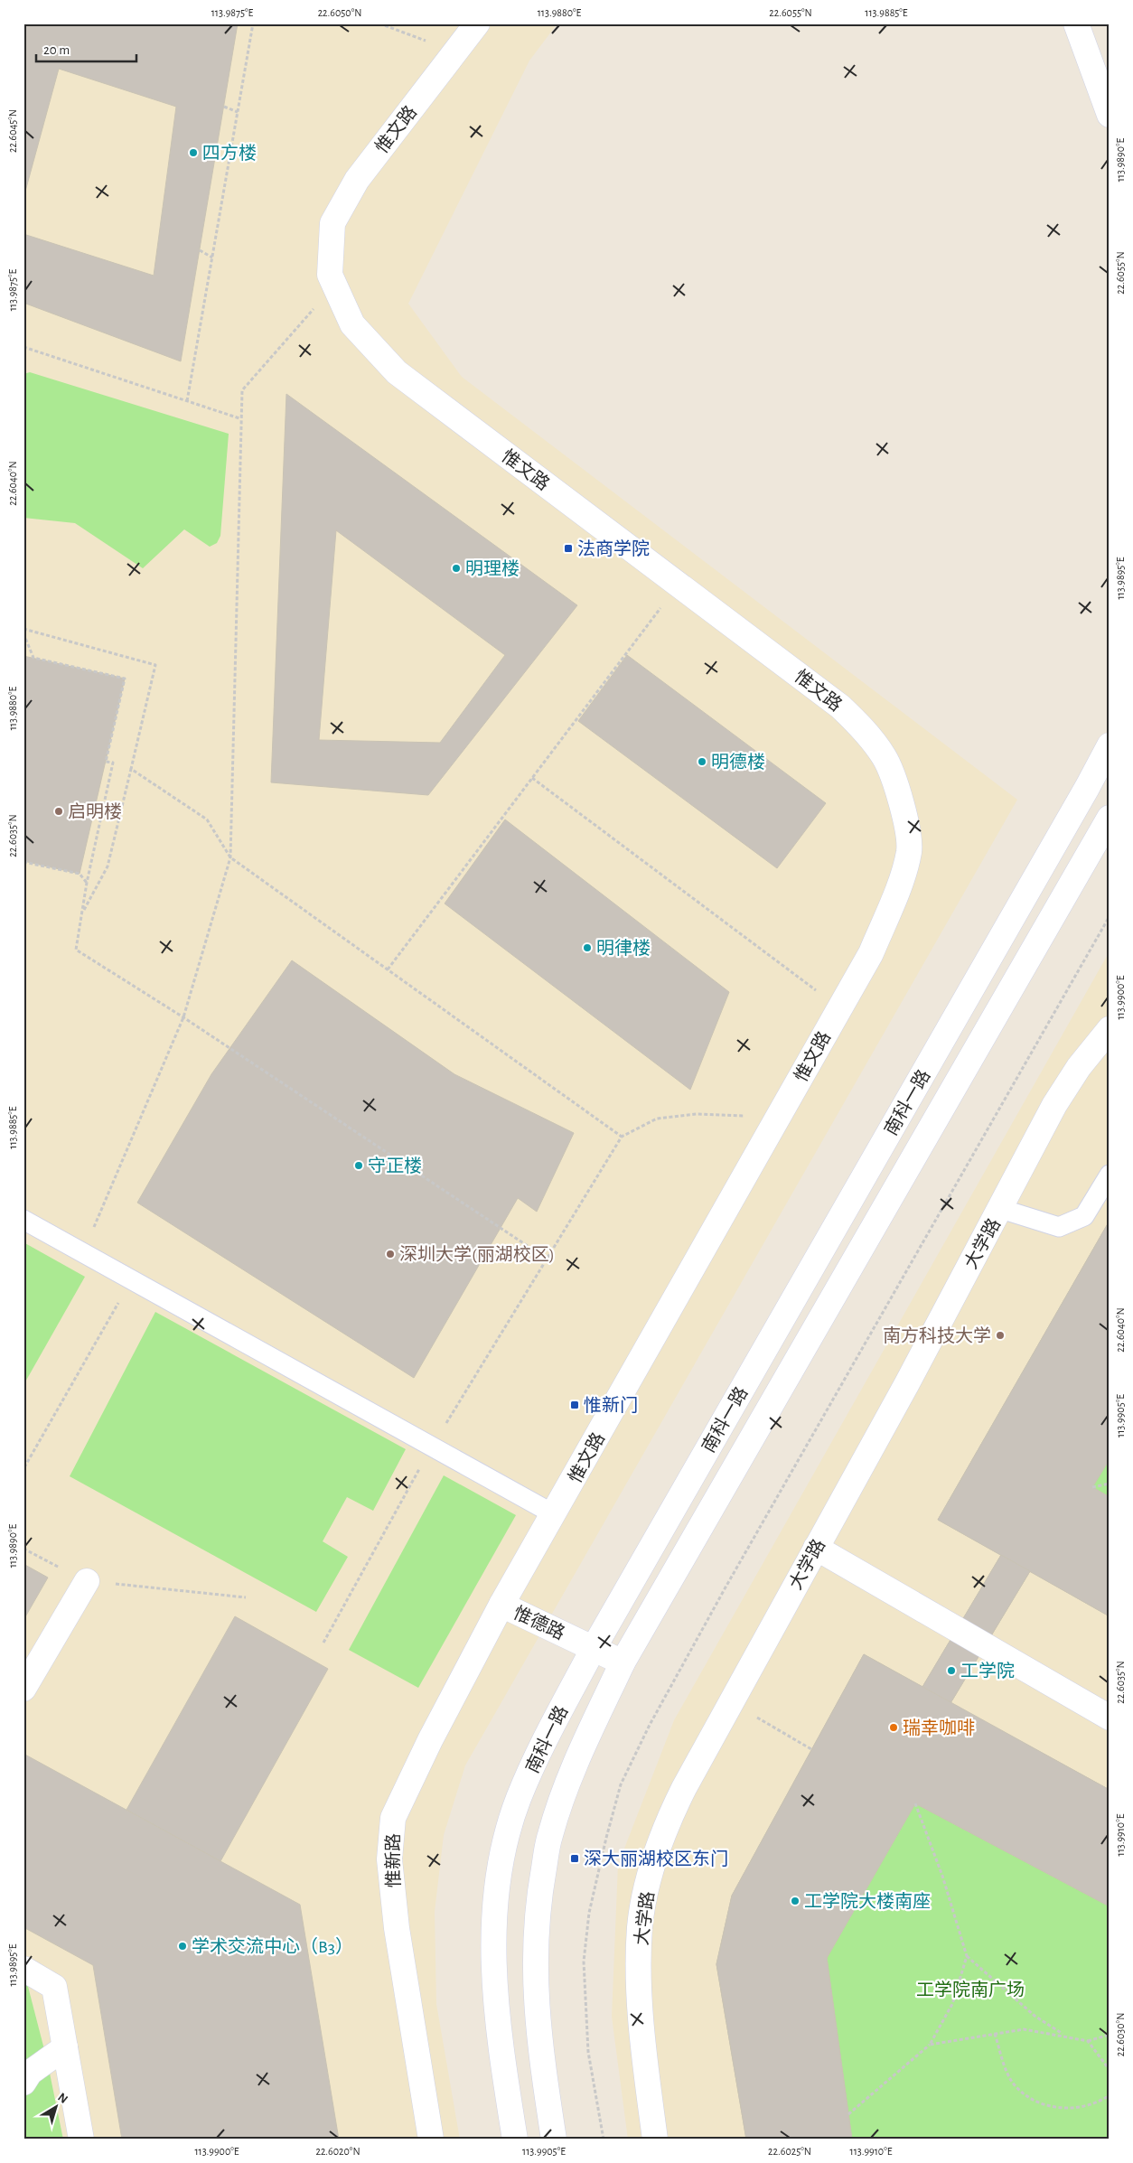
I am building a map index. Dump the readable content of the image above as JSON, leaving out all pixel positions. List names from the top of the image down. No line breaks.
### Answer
{"streets":{"street":["惟文路","南科一路","大学路","惟德路","惟新路"]},"crossings":[["惟文路","惟德路"],["南科一路","惟德路"],["惟德路","惟新路"]],"parks":["工学院南广场"],"places":{"other":["四方楼","明理楼","明德楼","启明楼","明律楼","守正楼","深圳大学(丽湖校区)","南方科技大学","工学院","瑞幸咖啡","工学院大楼南座","学术交流中心（B3）"],"transit":["法商学院","惟新门","深大丽湖校区东门"]},"scale_bar":"20 m","north":"top right","coordinates":["113.9875°E","22.6050°N","113.9880°E","22.6055°N","113.9885°E","22.6045°N","113.9890°E","22.6040°N","113.9895°E","22.6035°N","113.9900°E","113.9905°E","113.9910°E","22.6030°N","22.6020°N","22.6025°N"]}
